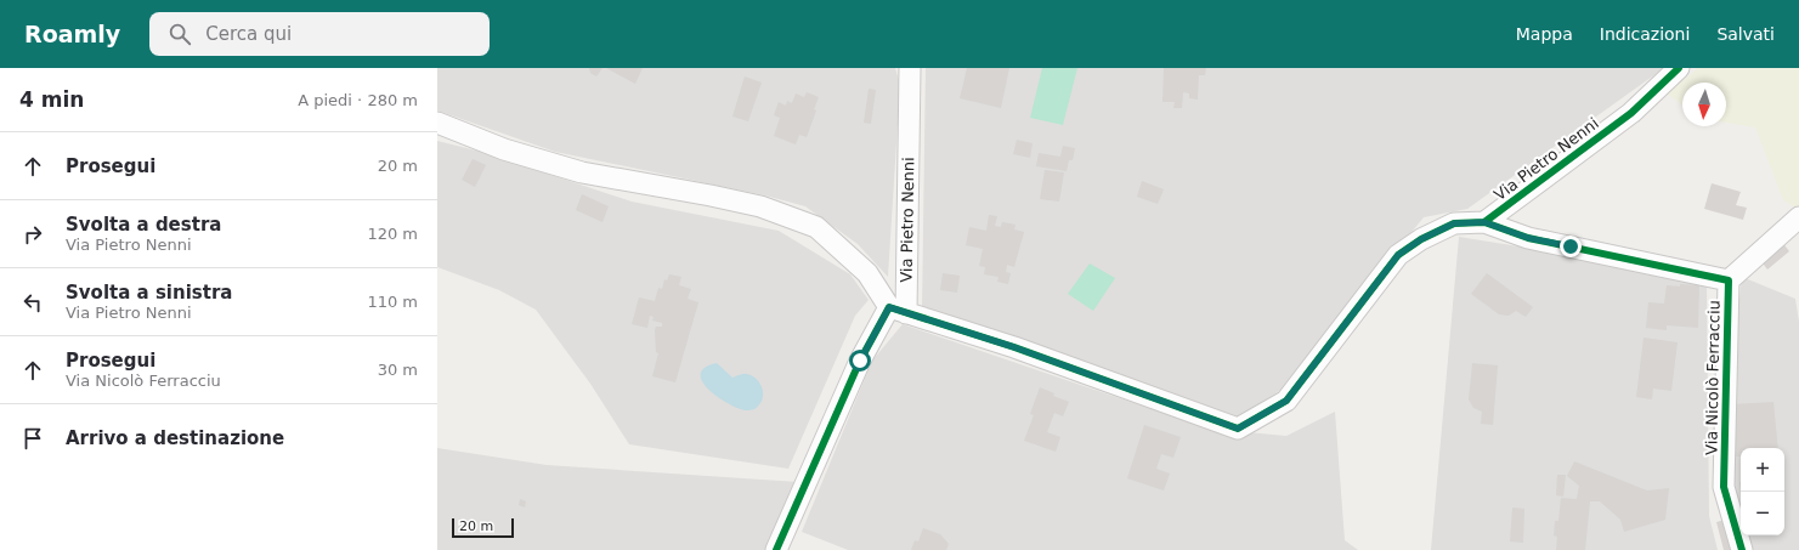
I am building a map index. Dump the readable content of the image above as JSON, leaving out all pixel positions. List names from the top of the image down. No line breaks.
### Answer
{"streets":{"street":["Via Pietro Nenni","Via Nicolò Ferracciu"]},"crossings":[["Via Pietro Nenni","Via Nicolò Ferracciu"]],"scale_bar":"20 m","north":"bottom","page":{"header":"Roamly","search":"Cerca qui","nav":["Mappa","Indicazioni","Salvati"],"heading":["4 min","A piedi · 280 m"],"list":[["Prosegui","20 m"],["Svolta a destra","Via Pietro Nenni","120 m"],["Svolta a sinistra","Via Pietro Nenni","110 m"],["Prosegui","Via Nicolò Ferracciu","30 m"],"Arrivo a destinazione"],"map_buttons":["+","−"],"scale":"20 m"}}
